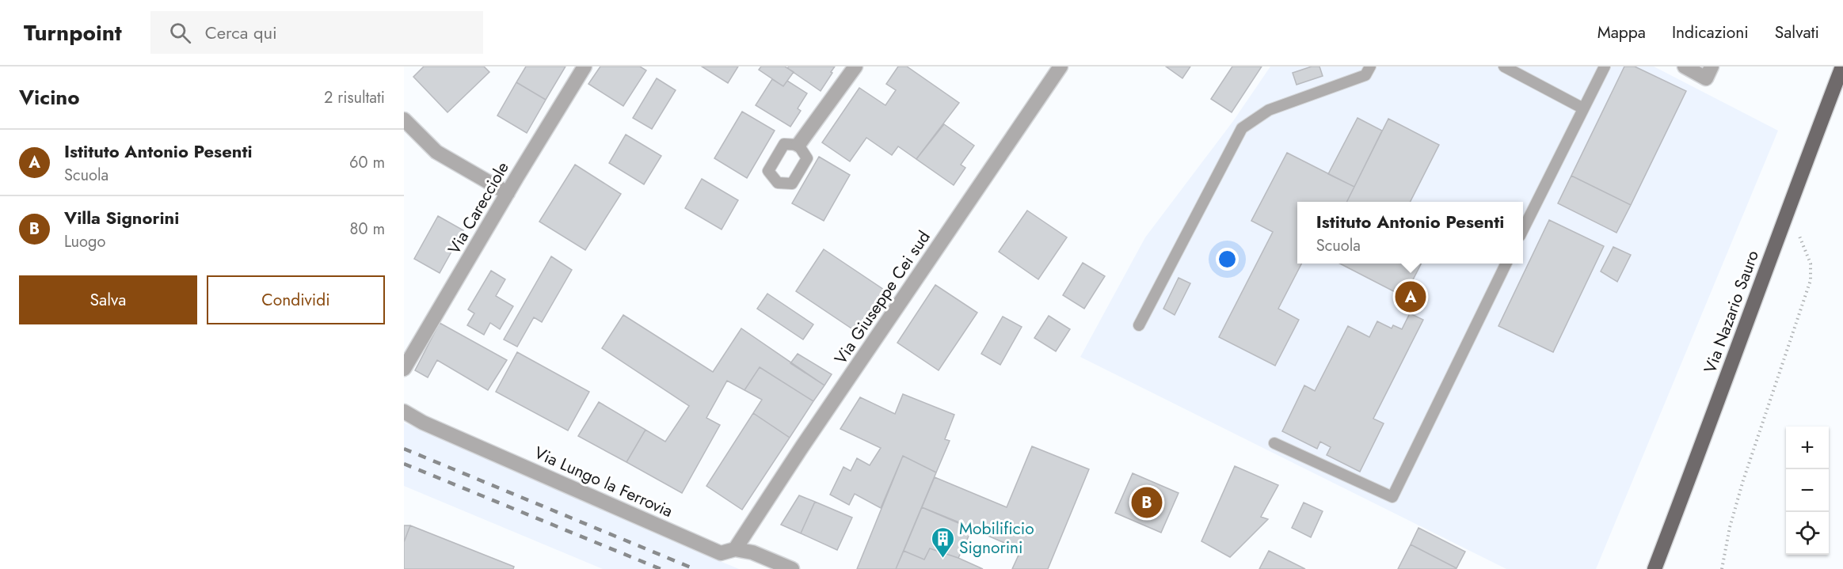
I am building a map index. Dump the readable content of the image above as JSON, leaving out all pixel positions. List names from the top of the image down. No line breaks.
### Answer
{"streets":{"main road":["Via Nazario Sauro"],"street":["Via Carecciole","Via Giuseppe Cei sud","Via Lungo la Ferrovia"]},"crossings":[["Via Giuseppe Cei sud","Via Lungo la Ferrovia"]],"places":{"building":["Mobilificio Signorini"]},"page":{"header":"Turnpoint","search":"Cerca qui","nav":["Mappa","Indicazioni","Salvati"],"heading":["Vicino","2 risultati"],"list":[{"mark":"A","name":"Istituto Antonio Pesenti","note":"Scuola","value":"60 m"},{"mark":"B","name":"Villa Signorini","note":"Luogo","value":"80 m"}],"popup":["Istituto Antonio Pesenti","Scuola"],"buttons":["Salva","Condividi"],"pins":["A","B"],"map_buttons":["+","−"]}}
